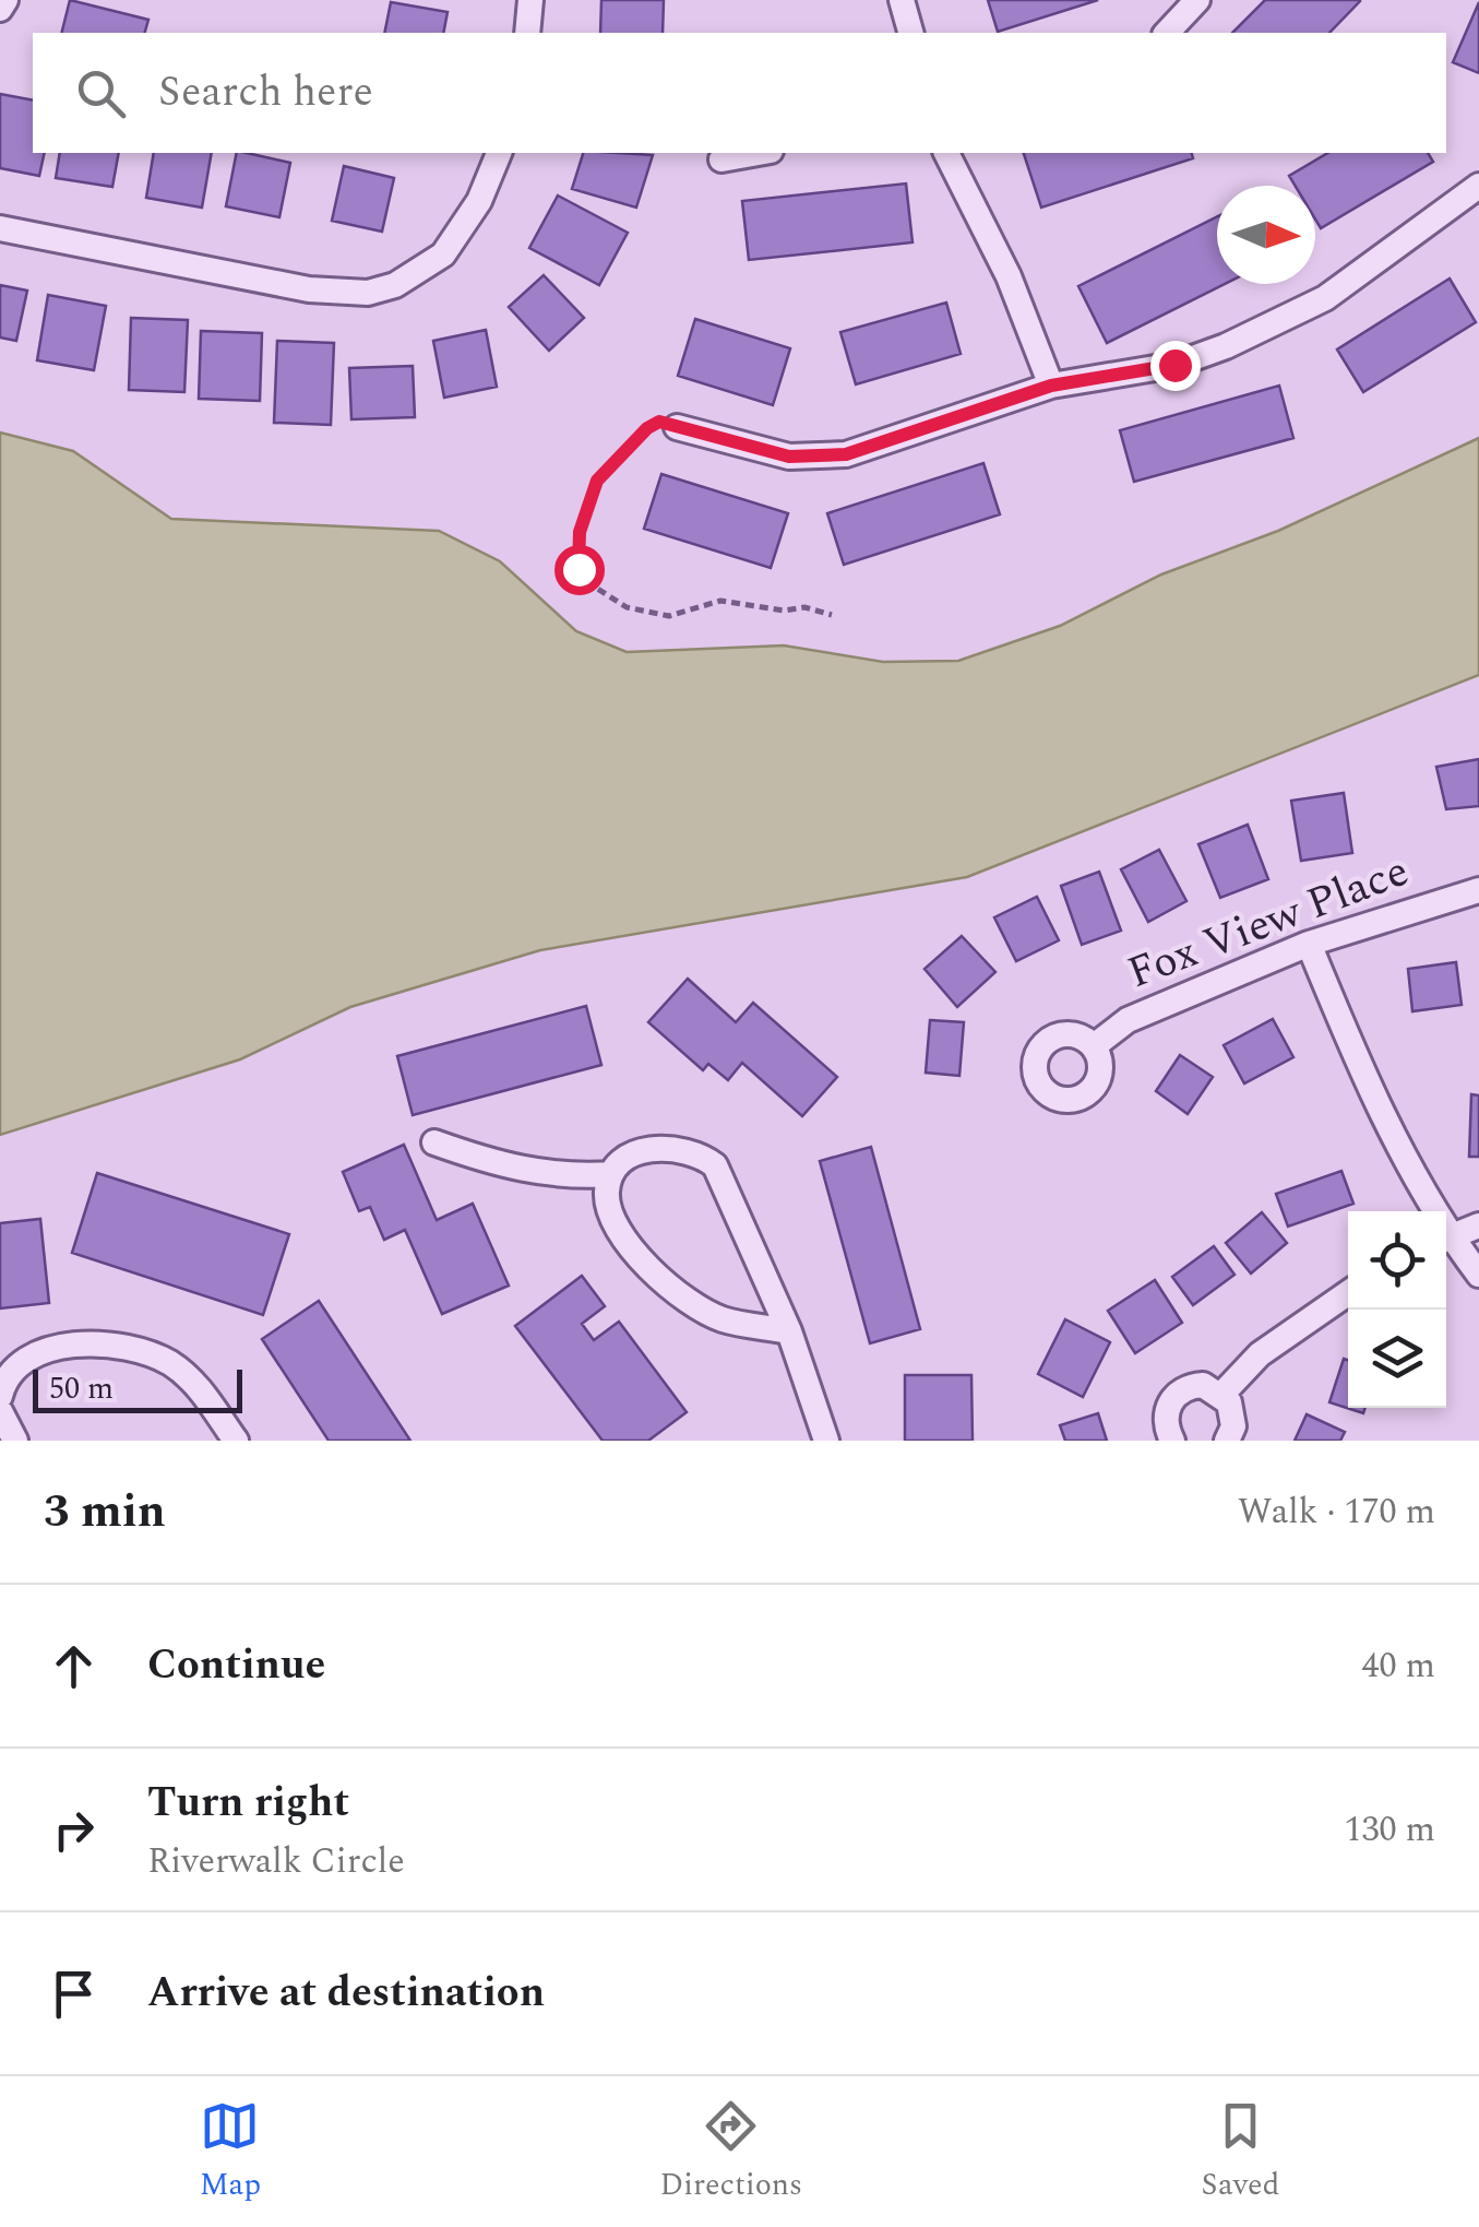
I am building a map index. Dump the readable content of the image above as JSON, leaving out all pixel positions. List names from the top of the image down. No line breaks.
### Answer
{"streets":{"street":["Fox View Place"]},"scale_bar":"50 m","north":"right","page":{"search":"Search here","scale":"50 m","heading":["3 min","Walk · 170 m"],"list":[["Continue","40 m"],["Turn right","Riverwalk Circle","130 m"],"Arrive at destination"],"nav":["Map","Directions","Saved"]}}
